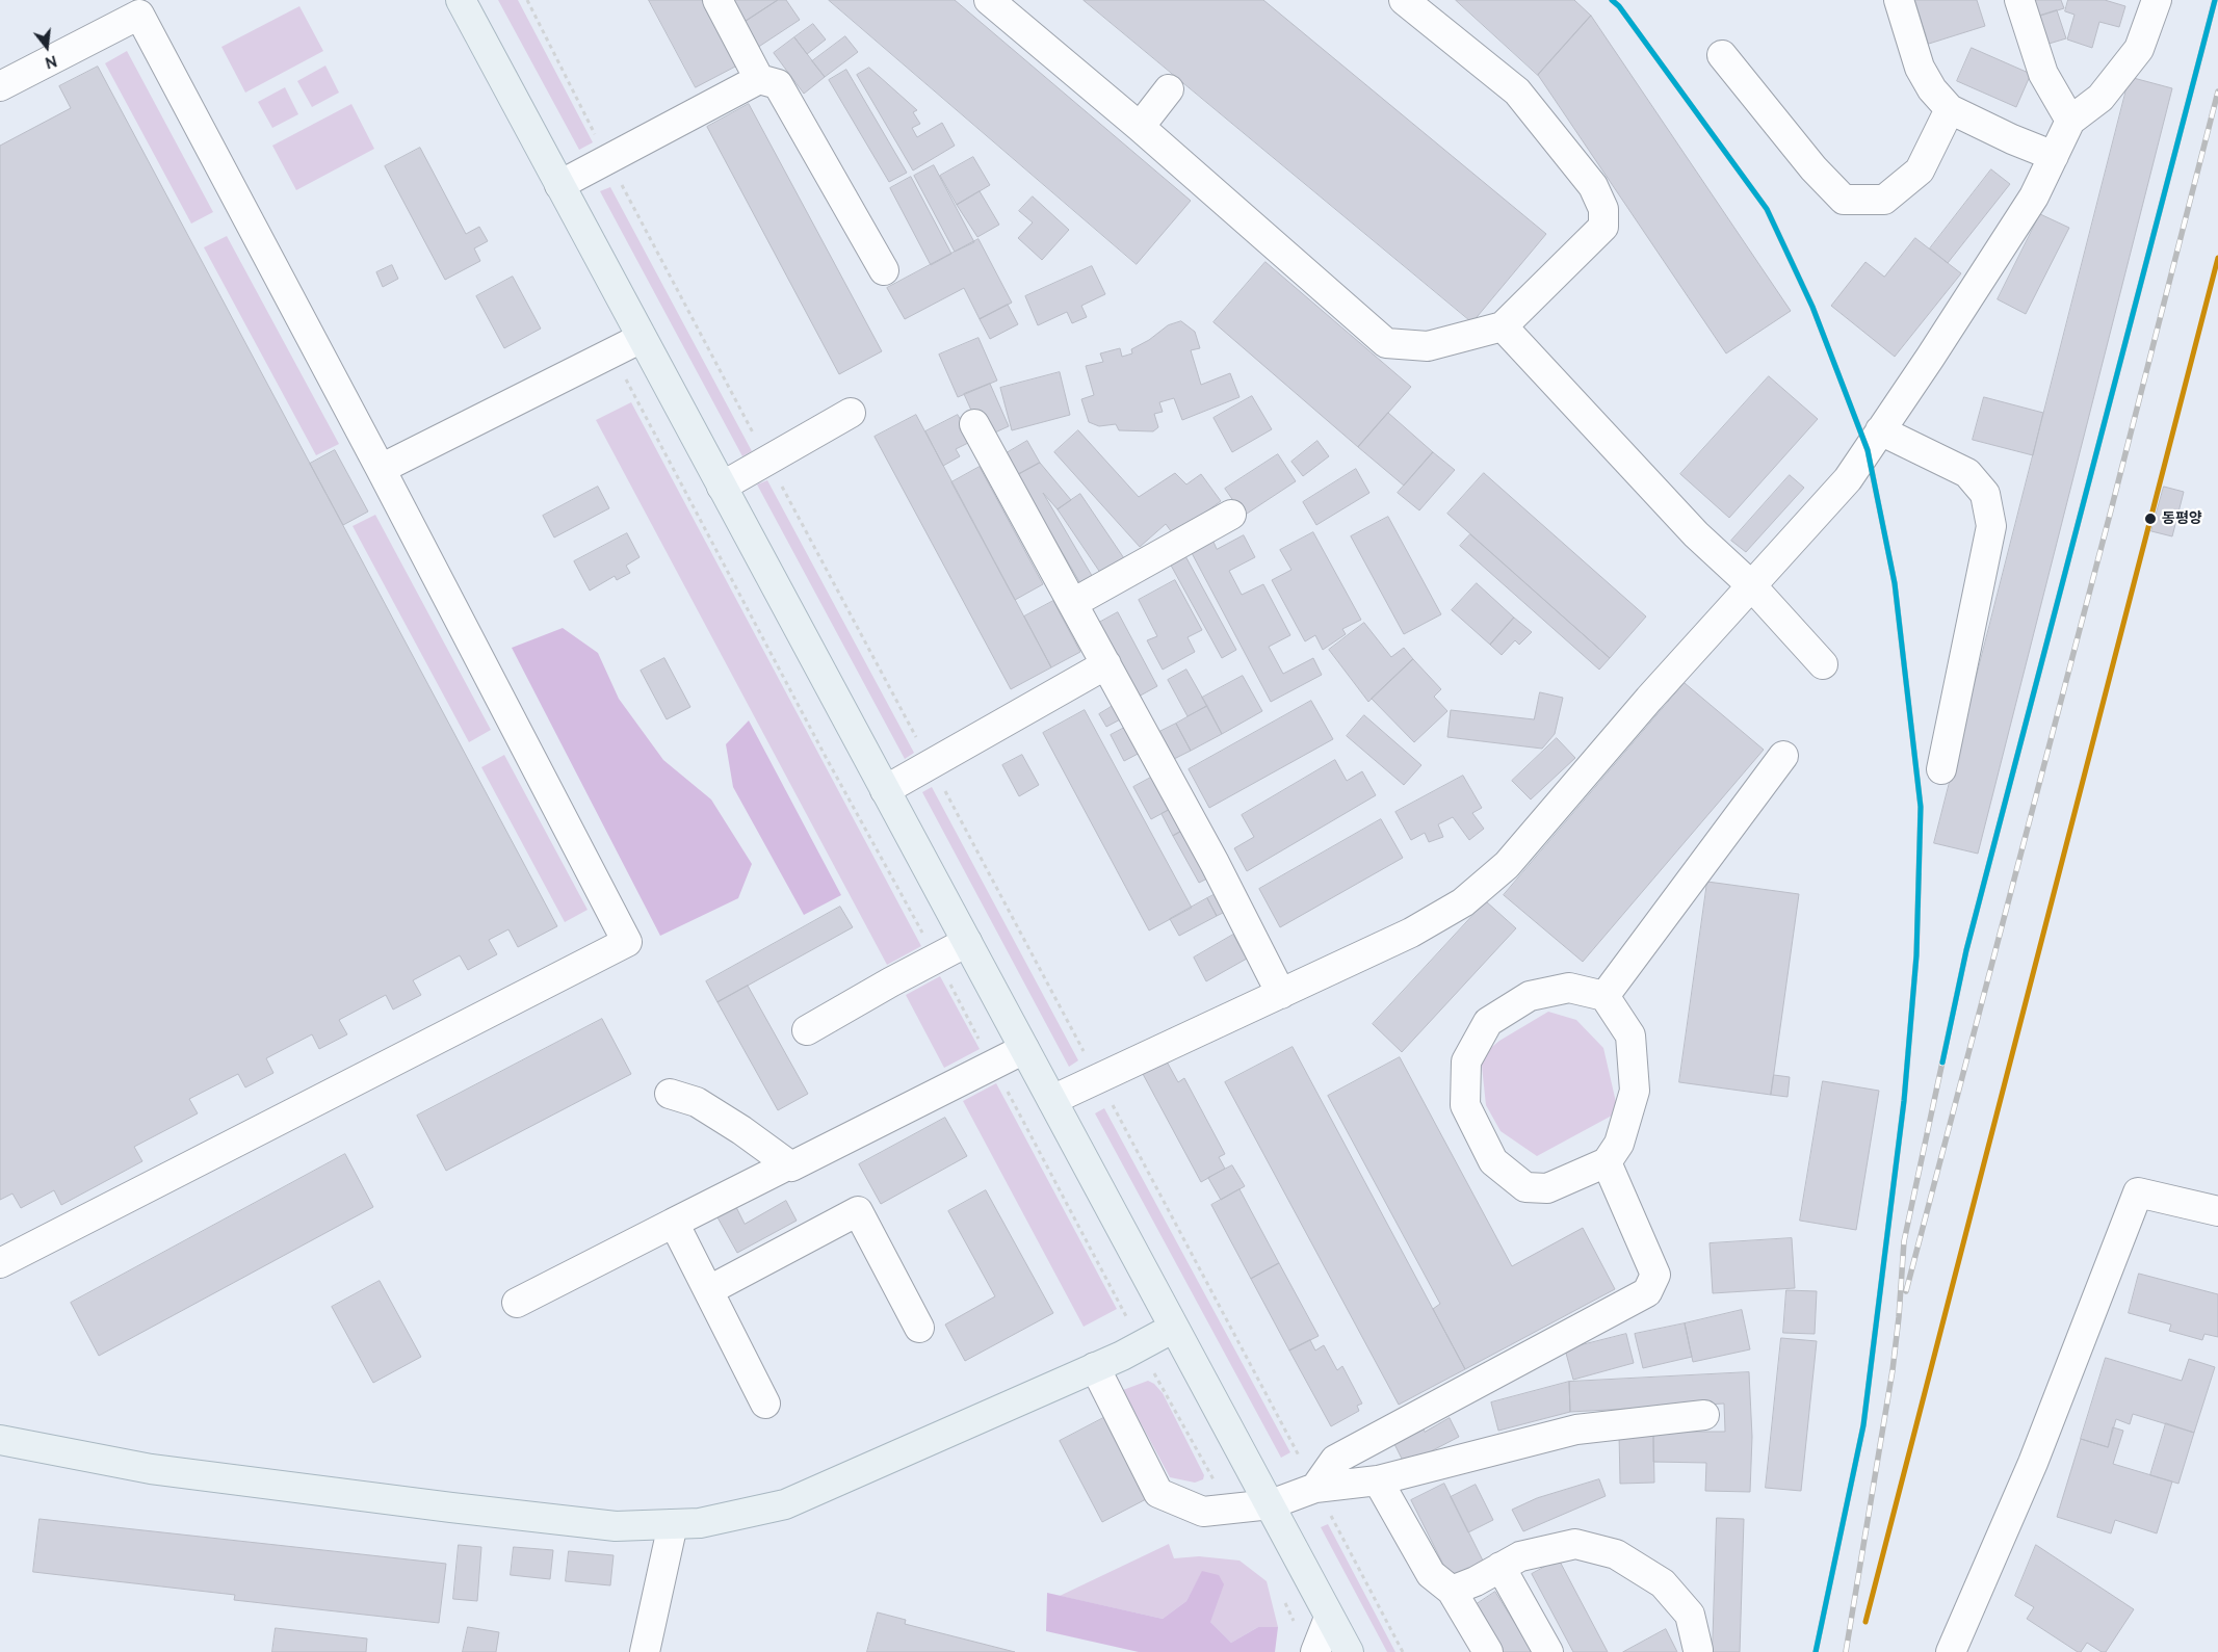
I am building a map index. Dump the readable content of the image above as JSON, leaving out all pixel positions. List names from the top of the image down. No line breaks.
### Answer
{"places":["동평양"],"north":"bottom"}
